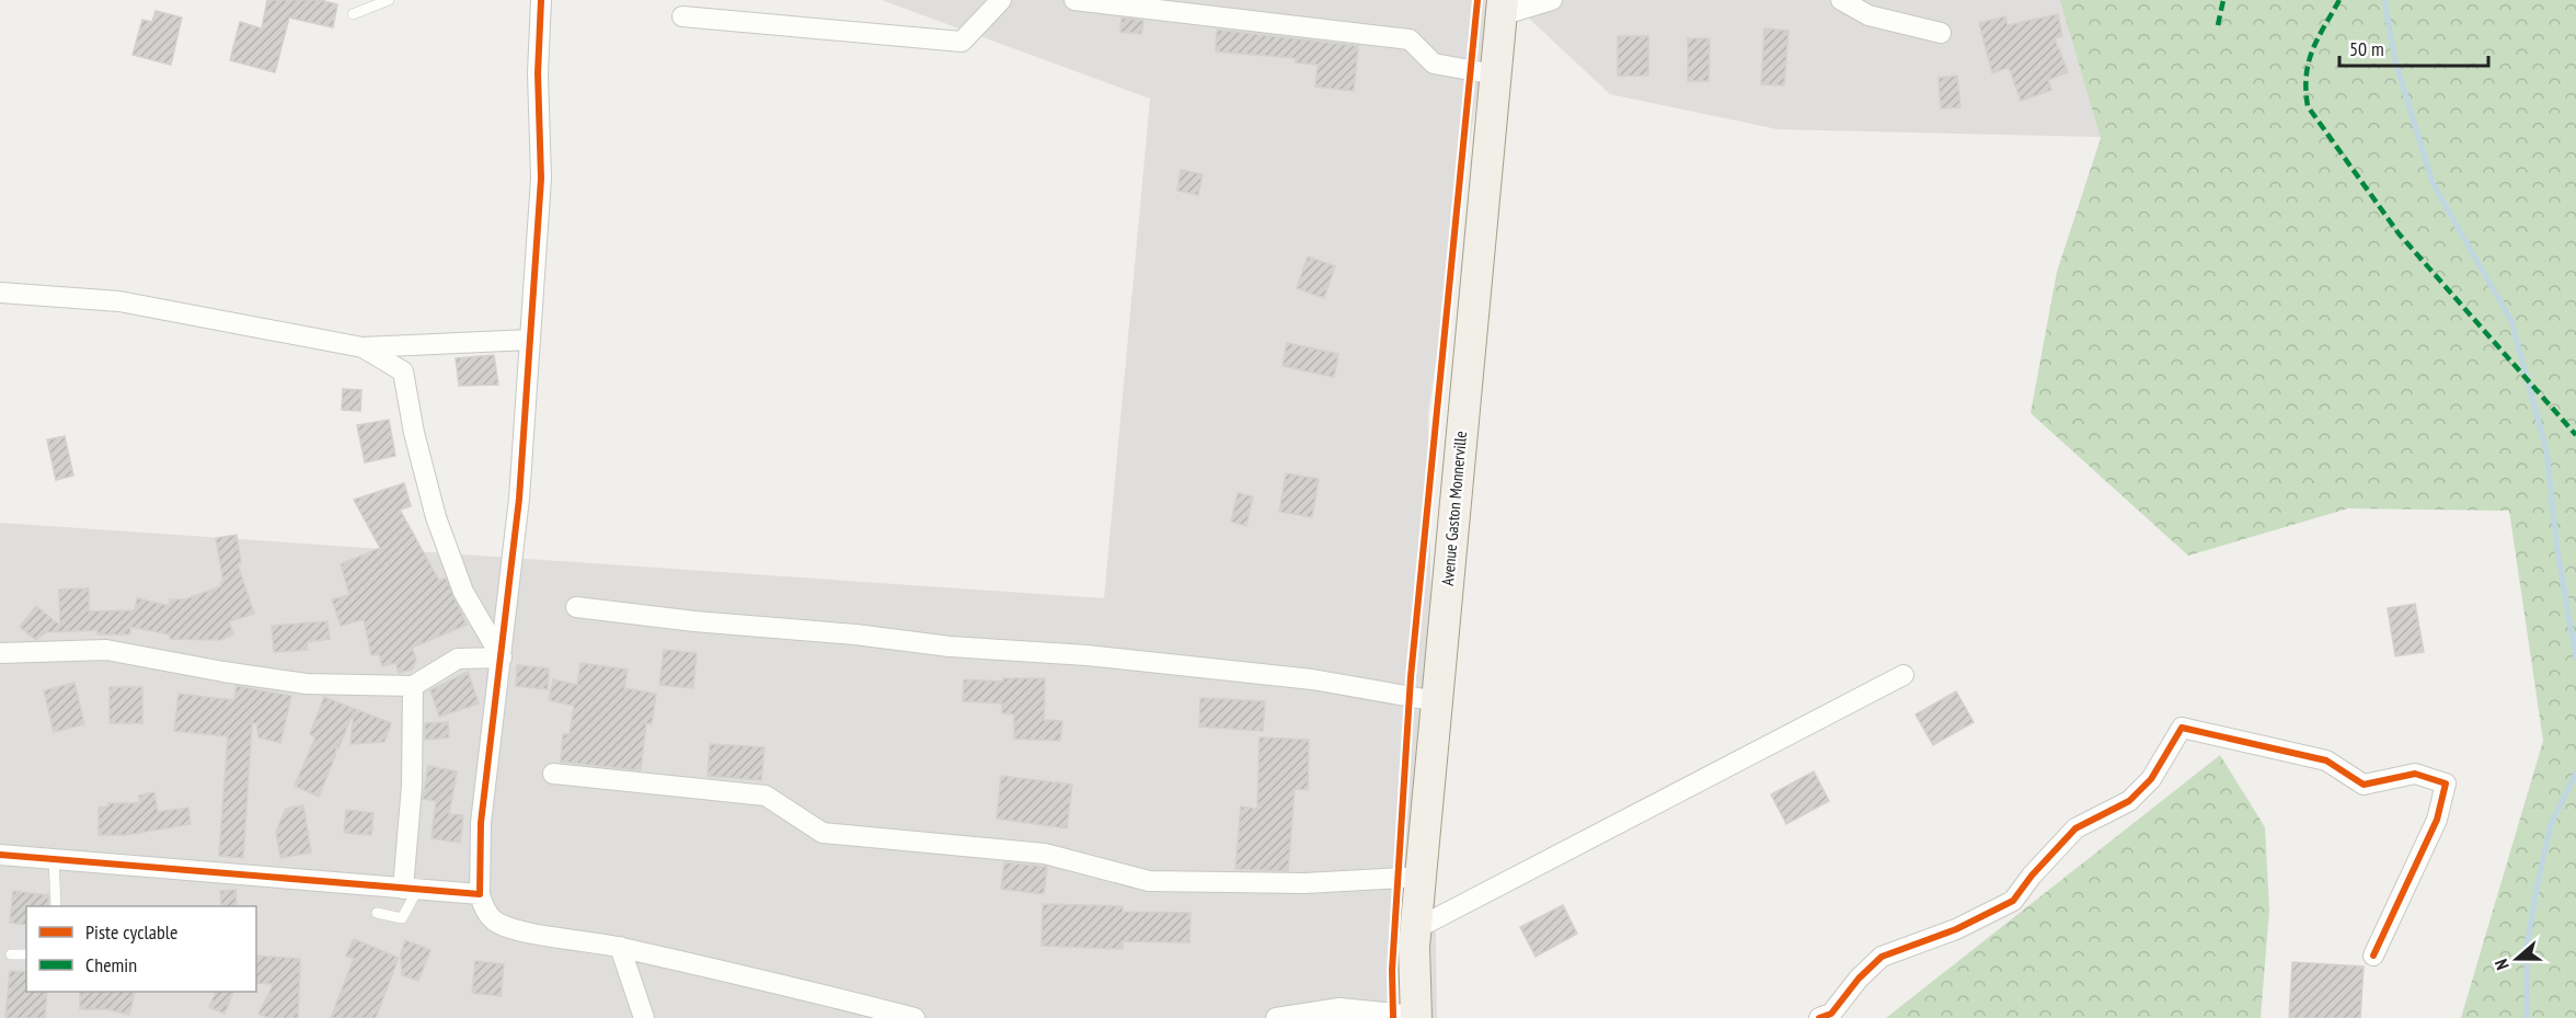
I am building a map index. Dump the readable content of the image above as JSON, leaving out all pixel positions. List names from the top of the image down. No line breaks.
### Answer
{"streets":{"main road":["Avenue Gaston Monnerville"]},"legend":["Piste cyclable","Chemin"],"scale_bar":"50 m","north":"left"}
